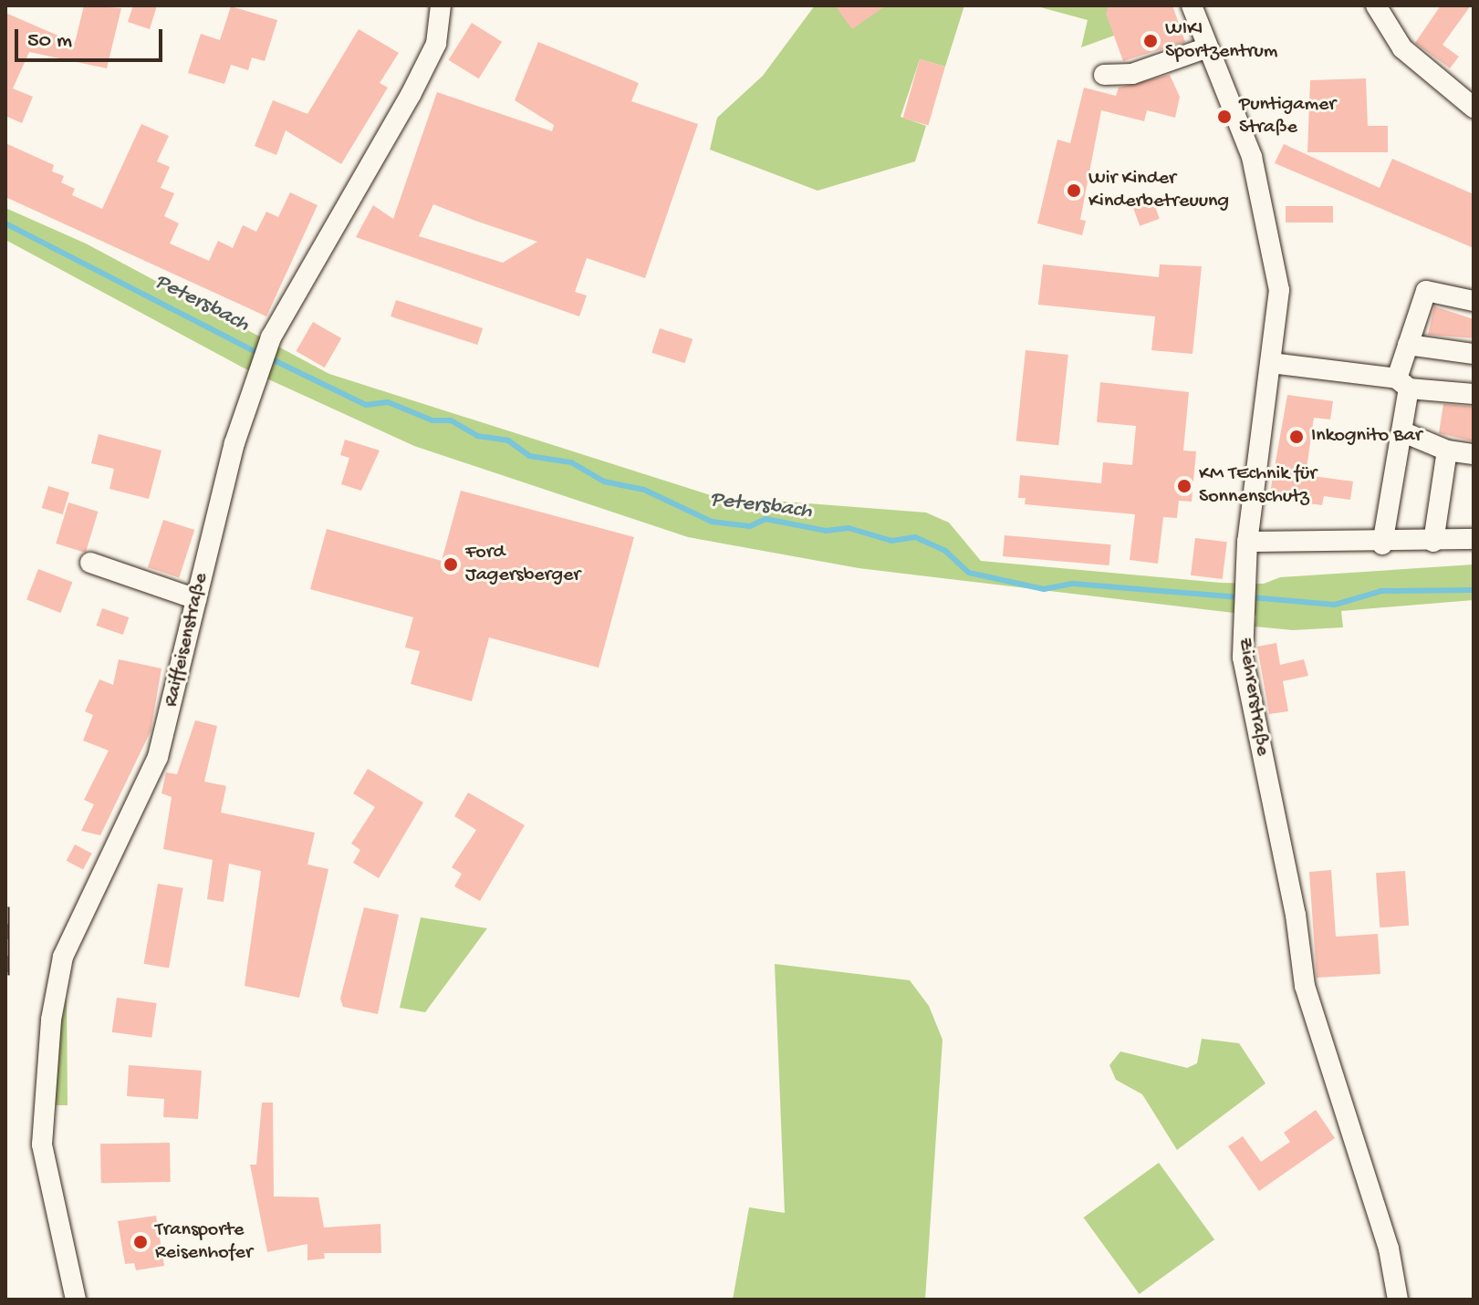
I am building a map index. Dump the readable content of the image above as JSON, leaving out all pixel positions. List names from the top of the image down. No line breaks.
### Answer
{"streets":{"street":["Raiffeisenstraße","Ziehrerstraße"]},"water":["Petersbach"],"places":["WIKI Sportzentrum","Puntigamer Straße","Wir Kinder Kinderbetreuung","Inkognito Bar","KM TEchnik für Sonnenschutz","Ford Jagersberger","Transporte Reisenhofer"],"scale_bar":"50 m"}
